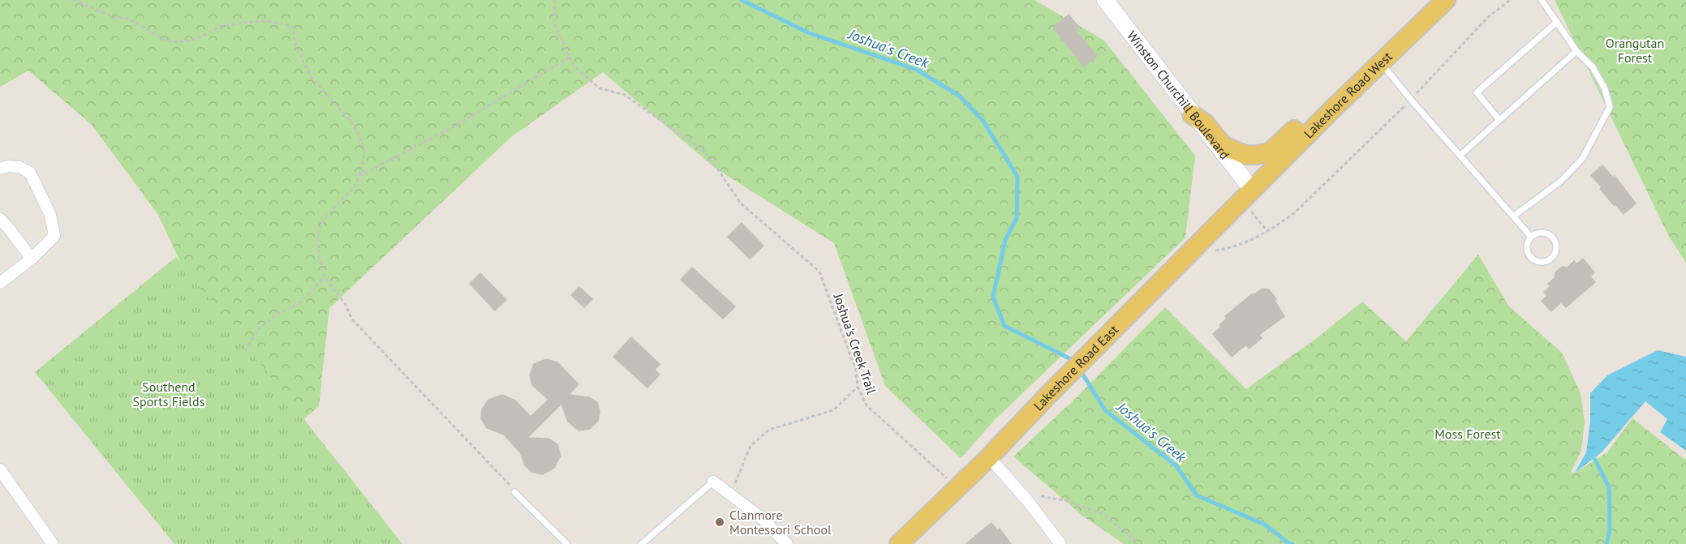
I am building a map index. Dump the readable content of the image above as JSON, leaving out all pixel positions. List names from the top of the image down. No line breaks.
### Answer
{"streets":{"main road":["Lakeshore Road West","Winston Churchill Boulevard","Lakeshore Road East"],"path":["Joshua's Creek Trail"]},"crossings":[["Lakeshore Road West","Winston Churchill Boulevard"],["Lakeshore Road West","Lakeshore Road East"],["Winston Churchill Boulevard","Lakeshore Road East"],["Joshua's Creek Trail","Lakeshore Road East"]],"water":["Joshua's Creek"],"parks":["Orangutan Forest","Southend Sports Fields","Moss Forest"],"places":["Clanmore Montessori School"]}
